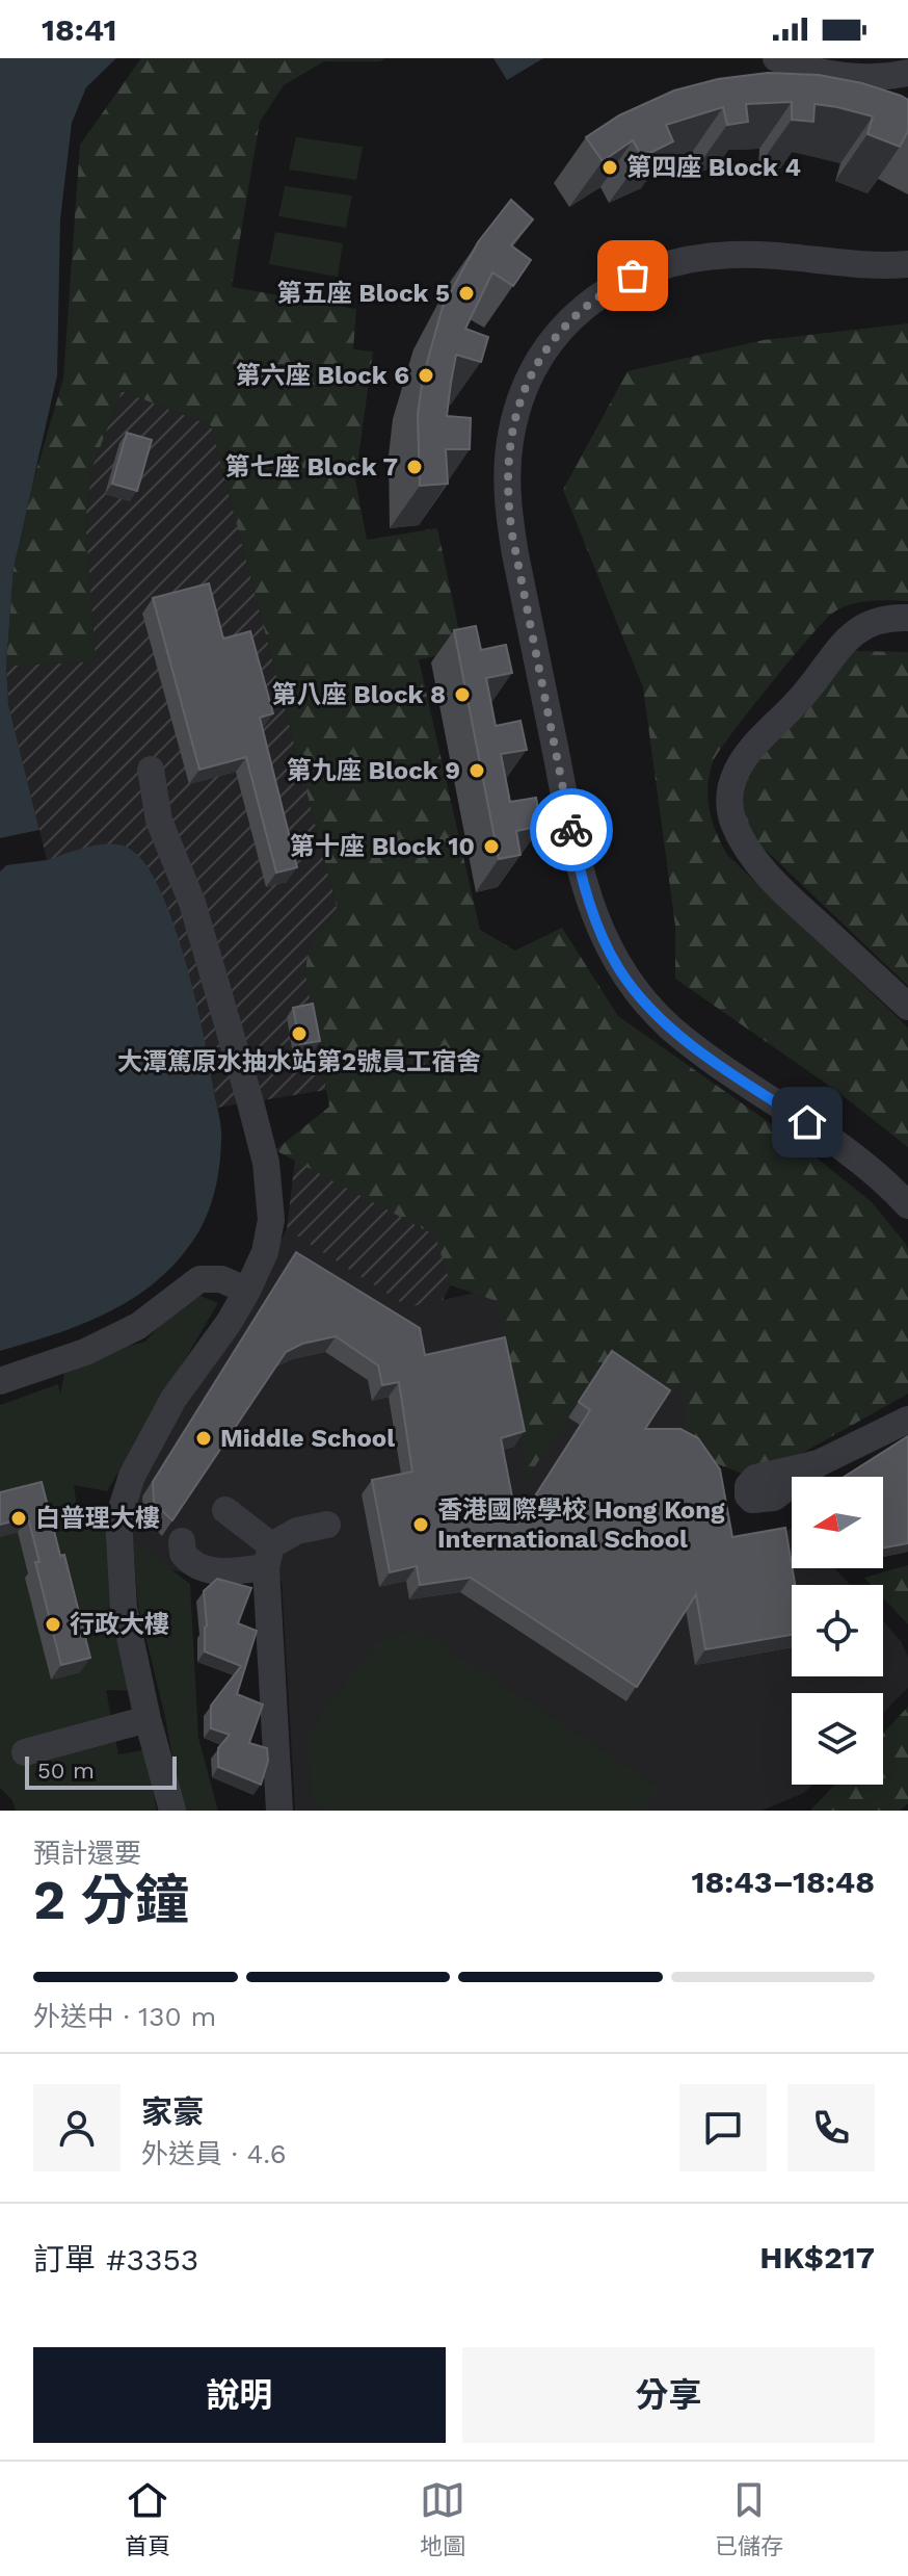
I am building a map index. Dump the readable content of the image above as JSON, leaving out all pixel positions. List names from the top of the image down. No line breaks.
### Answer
{"places":["第四座 Block 4","第五座 Block 5","第六座 Block 6","第七座 Block 7","第八座 Block 8","第九座 Block 9","第十座 Block 10","大潭篤原水抽水站第2號員工宿舍","Middle School","白普理大樓","香港國際學校 Hong Kong International School","行政大樓"],"scale_bar":"50 m","north":"left","page":{"status":"18:41","scale":"50 m","heading":["2 分鐘","預計還要","18:43–18:48"],"panel":["家豪","外送員 · 4.6","訂單 #3353","HK$217"],"bar":"外送中 · 130 m","buttons":["說明","分享"],"tabs":["首頁","地圖","已儲存"]}}
